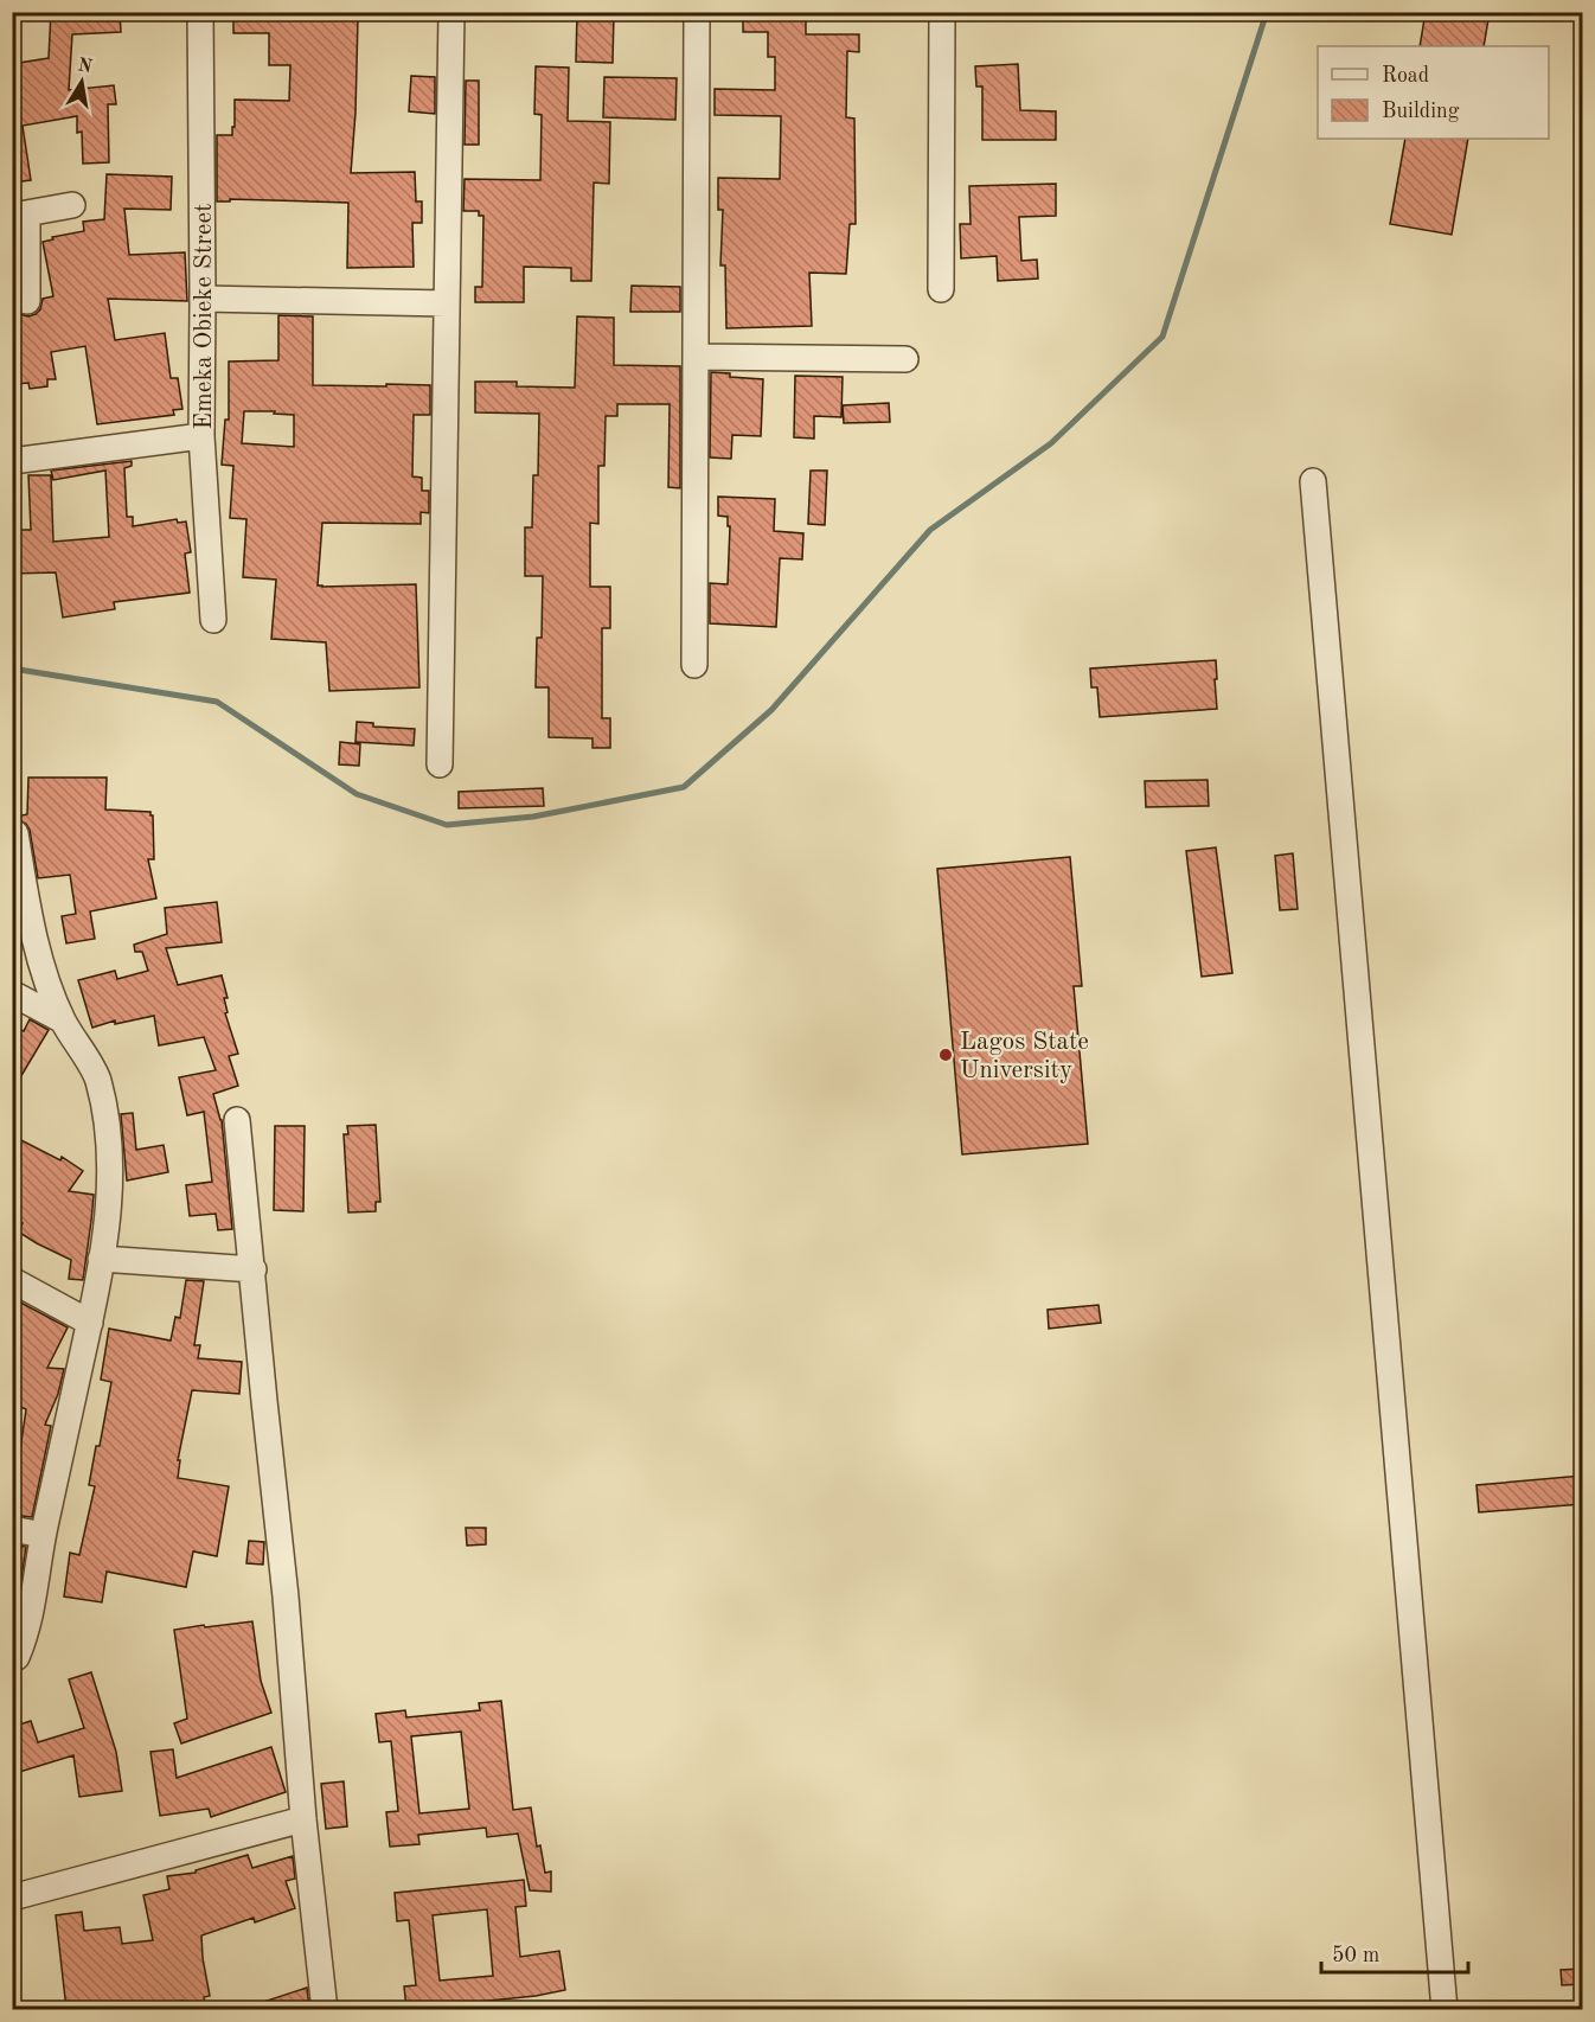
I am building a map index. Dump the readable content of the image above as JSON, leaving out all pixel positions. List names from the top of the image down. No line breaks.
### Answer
{"streets":{"street":["Emeka Obieke Street"]},"places":["Lagos State University"],"legend":["Road","Building"],"scale_bar":"50 m","north":"top"}
